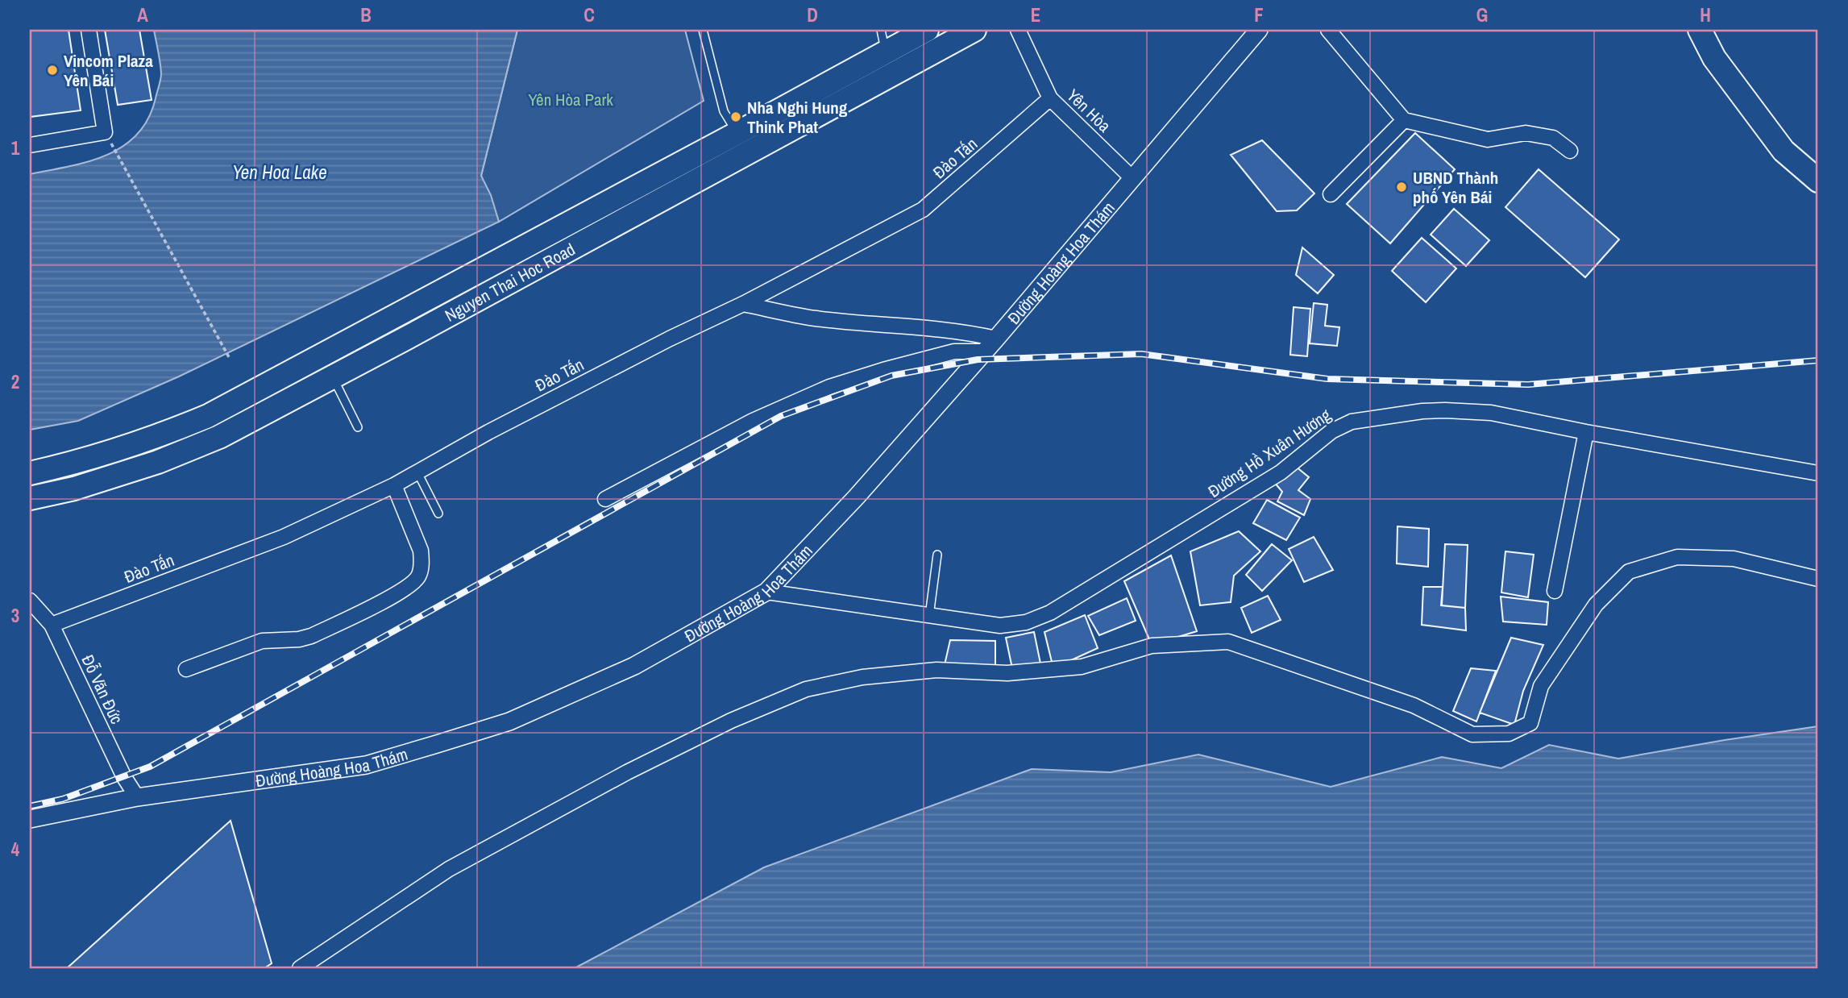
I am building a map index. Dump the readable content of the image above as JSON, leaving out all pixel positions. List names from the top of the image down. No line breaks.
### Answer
{"streets":{"main road":["Nguyen Thai Hoc Road"],"street":["Yên Hòa","Đào Tấn","Đường Hoàng Hoa Thám","Đường Hồ Xuân Hương","Đỗ Văn Đức"]},"crossings":[["Yên Hòa","Đào Tấn"],["Yên Hòa","Đường Hoàng Hoa Thám"],["Đào Tấn","Đỗ Văn Đức"],["Đường Hoàng Hoa Thám","Đường Hồ Xuân Hương"],["Đường Hoàng Hoa Thám","Đỗ Văn Đức"]],"water":["Yen Hoa Lake"],"parks":["Yên Hòa Park"],"places":["Vincom Plaza Yên Bái","Nha Nghi Hung Think Phat","UBND Thành phố Yên Bái"],"grid":{"columns":["A","B","C","D","E","F","G","H"],"rows":["1","2","3","4"]}}
